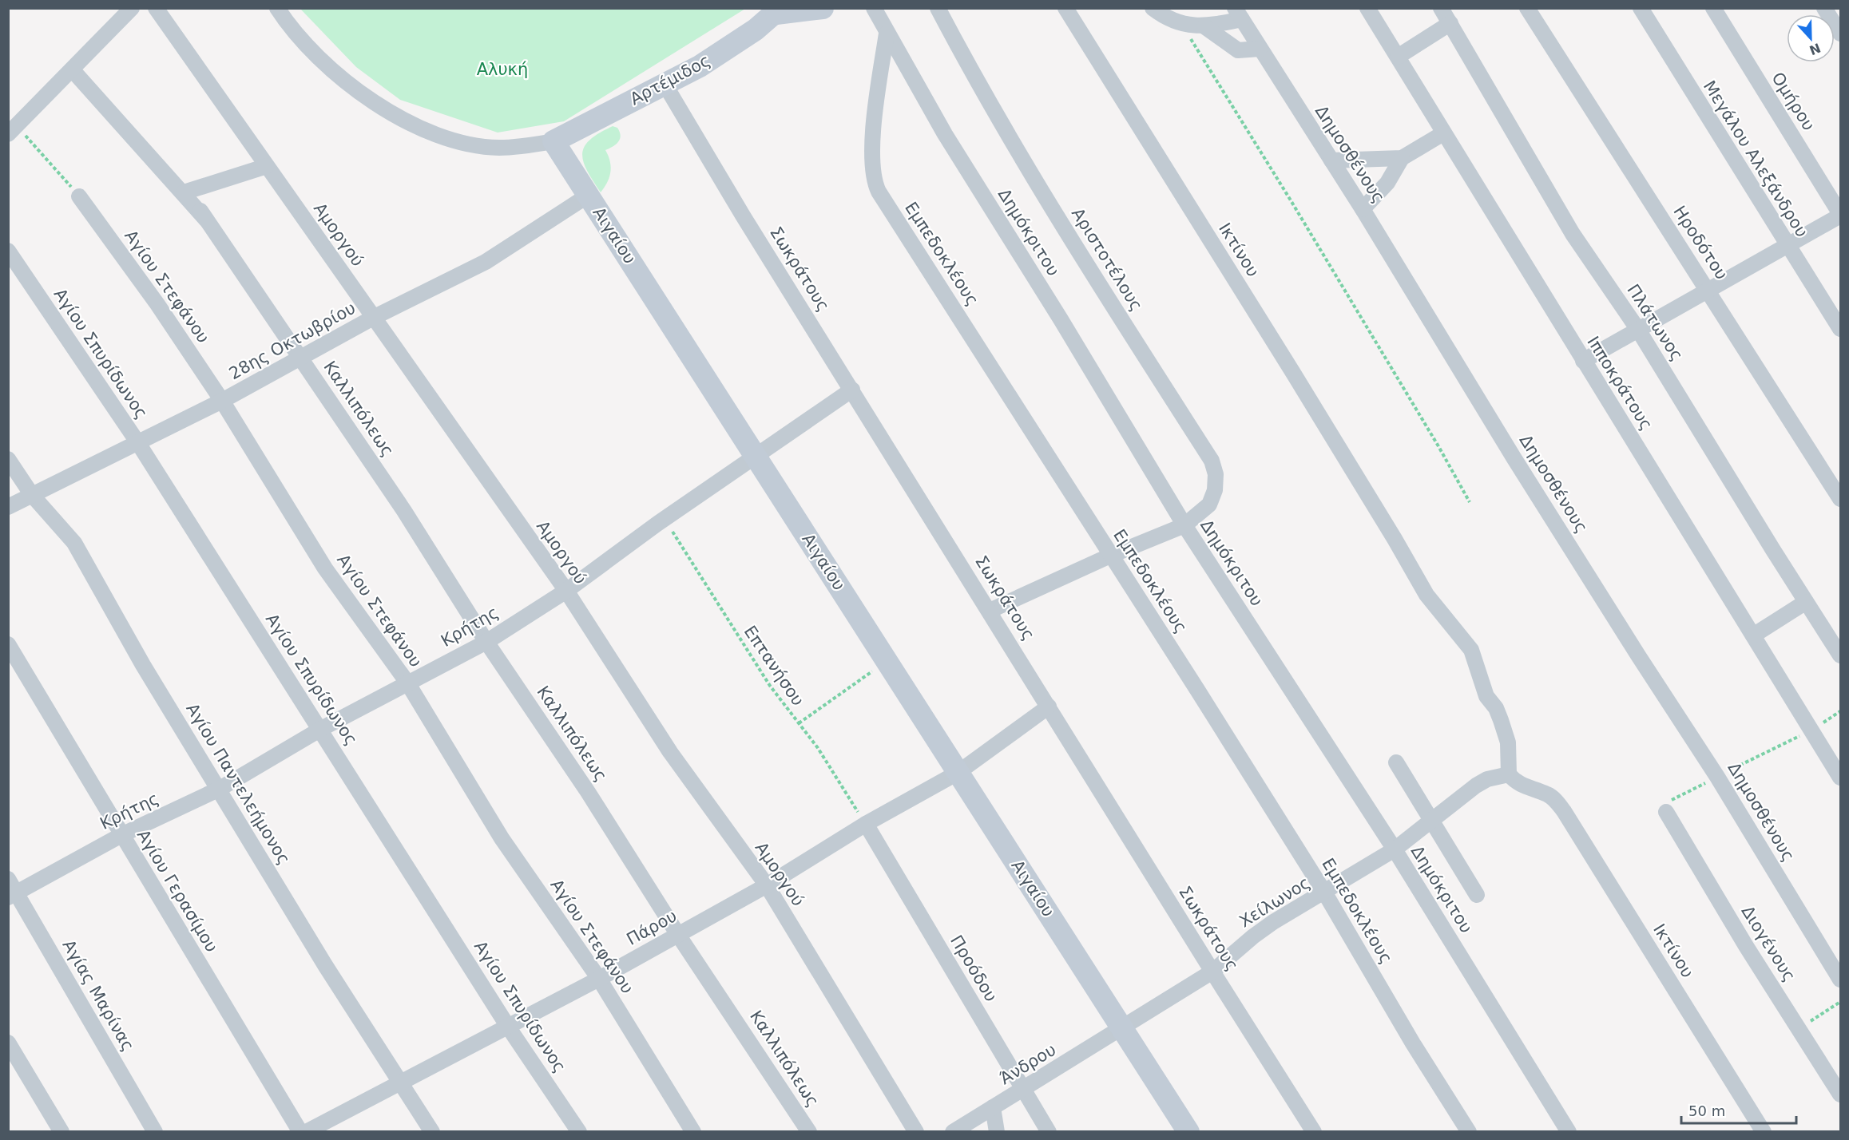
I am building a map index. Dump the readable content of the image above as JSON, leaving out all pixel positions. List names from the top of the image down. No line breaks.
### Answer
{"streets":{"main road":["Αρτέμιδος","Αιγαίου"],"street":["Ομήρου","Δημοσθένους","Μεγάλου Αλεξάνδρου","Δημόκριτου","Αμοργού","Ηροδότου","Ικτίνου","Εμπεδοκλέους","Αριστοτέλους","Σωκράτους","Αγίου Στεφάνου","Πλάτωνος","28ης Οκτωβρίου","Αγίου Σπυρίδωνος","Ιπποκράτους","Καλλιπόλεως","Κρήτης","Αγίου Παντελεήμονος","Αγίου Γερασίμου","Χείλωνος","Πάρου","Διογένους","Προόδου","Αγίας Μαρίνας","Άνδρου"],"path":["Επτανήσου"]},"crossings":[["Αρτέμιδος","Αιγαίου"],["Αρτέμιδος","Σωκράτους"],["Δημόκριτου","Εμπεδοκλέους"],["Δημόκριτου","Αριστοτέλους"],["Δημόκριτου","Χείλωνος"],["Αμοργού","28ης Οκτωβρίου"],["Αμοργού","Κρήτης"],["Αμοργού","Πάρου"],["Αιγαίου","28ης Οκτωβρίου"],["Αιγαίου","Κρήτης"],["Αιγαίου","Χείλωνος"],["Αιγαίου","Πάρου"],["Αιγαίου","Άνδρου"],["Ικτίνου","Χείλωνος"],["Εμπεδοκλέους","Αριστοτέλους"],["Εμπεδοκλέους","Χείλωνος"],["Αριστοτέλους","Σωκράτους"],["Σωκράτους","Κρήτης"],["Σωκράτους","Χείλωνος"],["Σωκράτους","Πάρου"],["Αγίου Στεφάνου","28ης Οκτωβρίου"],["Αγίου Στεφάνου","Κρήτης"],["Αγίου Στεφάνου","Πάρου"],["28ης Οκτωβρίου","Αγίου Σπυρίδωνος"],["28ης Οκτωβρίου","Καλλιπόλεως"],["28ης Οκτωβρίου","Αγίου Παντελεήμονος"],["Αγίου Σπυρίδωνος","Κρήτης"],["Αγίου Σπυρίδωνος","Πάρου"],["Καλλιπόλεως","Κρήτης"],["Καλλιπόλεως","Πάρου"],["Κρήτης","Επτανήσου"],["Κρήτης","Αγίου Παντελεήμονος"],["Κρήτης","Αγίου Γερασίμου"],["Κρήτης","Αγίας Μαρίνας"],["Επτανήσου","Πάρου"],["Επτανήσου","Προόδου"],["Αγίου Παντελεήμονος","Πάρου"],["Χείλωνος","Άνδρου"],["Πάρου","Προόδου"],["Προόδου","Άνδρου"]],"parks":["Αλυκή"],"scale_bar":"50 m","north":"bottom"}
